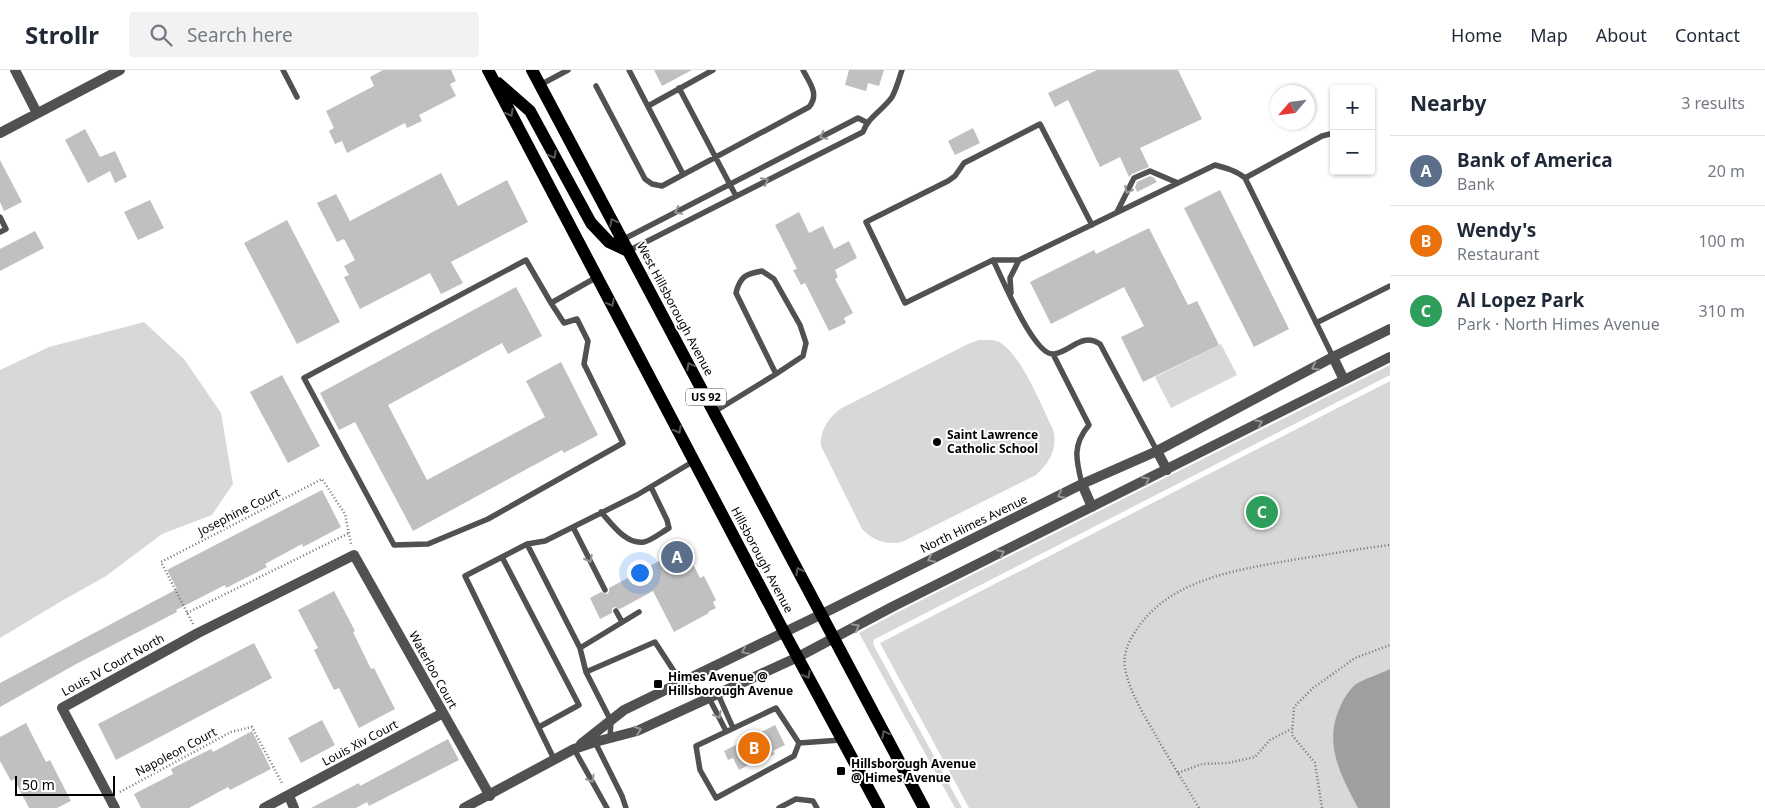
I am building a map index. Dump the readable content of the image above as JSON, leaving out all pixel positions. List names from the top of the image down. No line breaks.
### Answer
{"streets":{"main road":["West Hillsborough Avenue","US 92","Hillsborough Avenue"],"street":["North Himes Avenue","Louis IV Court North","Waterloo Court","Louis Xiv Court"],"path":["Josephine Court","Napoleon Court"]},"crossings":[["West Hillsborough Avenue","US 92"],["West Hillsborough Avenue","North Himes Avenue"],["US 92","North Himes Avenue"],["US 92","Hillsborough Avenue"],["Josephine Court","Louis IV Court North"],["Josephine Court","Waterloo Court"],["North Himes Avenue","Hillsborough Avenue"],["North Himes Avenue","Waterloo Court"],["Louis IV Court North","Napoleon Court"],["Waterloo Court","Louis Xiv Court"],["Louis Xiv Court","Napoleon Court"]],"places":{"other":["Saint Lawrence Catholic School"],"transit":["Himes Avenue @ Hillsborough Avenue","Hillsborough Avenue @ Himes Avenue"]},"scale_bar":"50 m","north":"bottom left","page":{"header":"Strollr","search":"Search here","nav":["Home","Map","About","Contact"],"heading":["Nearby","3 results"],"map_buttons":["+","−"],"list":[{"mark":"A","name":"Bank of America","note":"Bank","value":"20 m"},{"mark":"B","name":"Wendy's","note":"Restaurant","value":"100 m"},{"mark":"C","name":"Al Lopez Park","note":"Park · North Himes Avenue","value":"310 m"}],"pins":["C","A","B"],"scale":"50 m"}}
